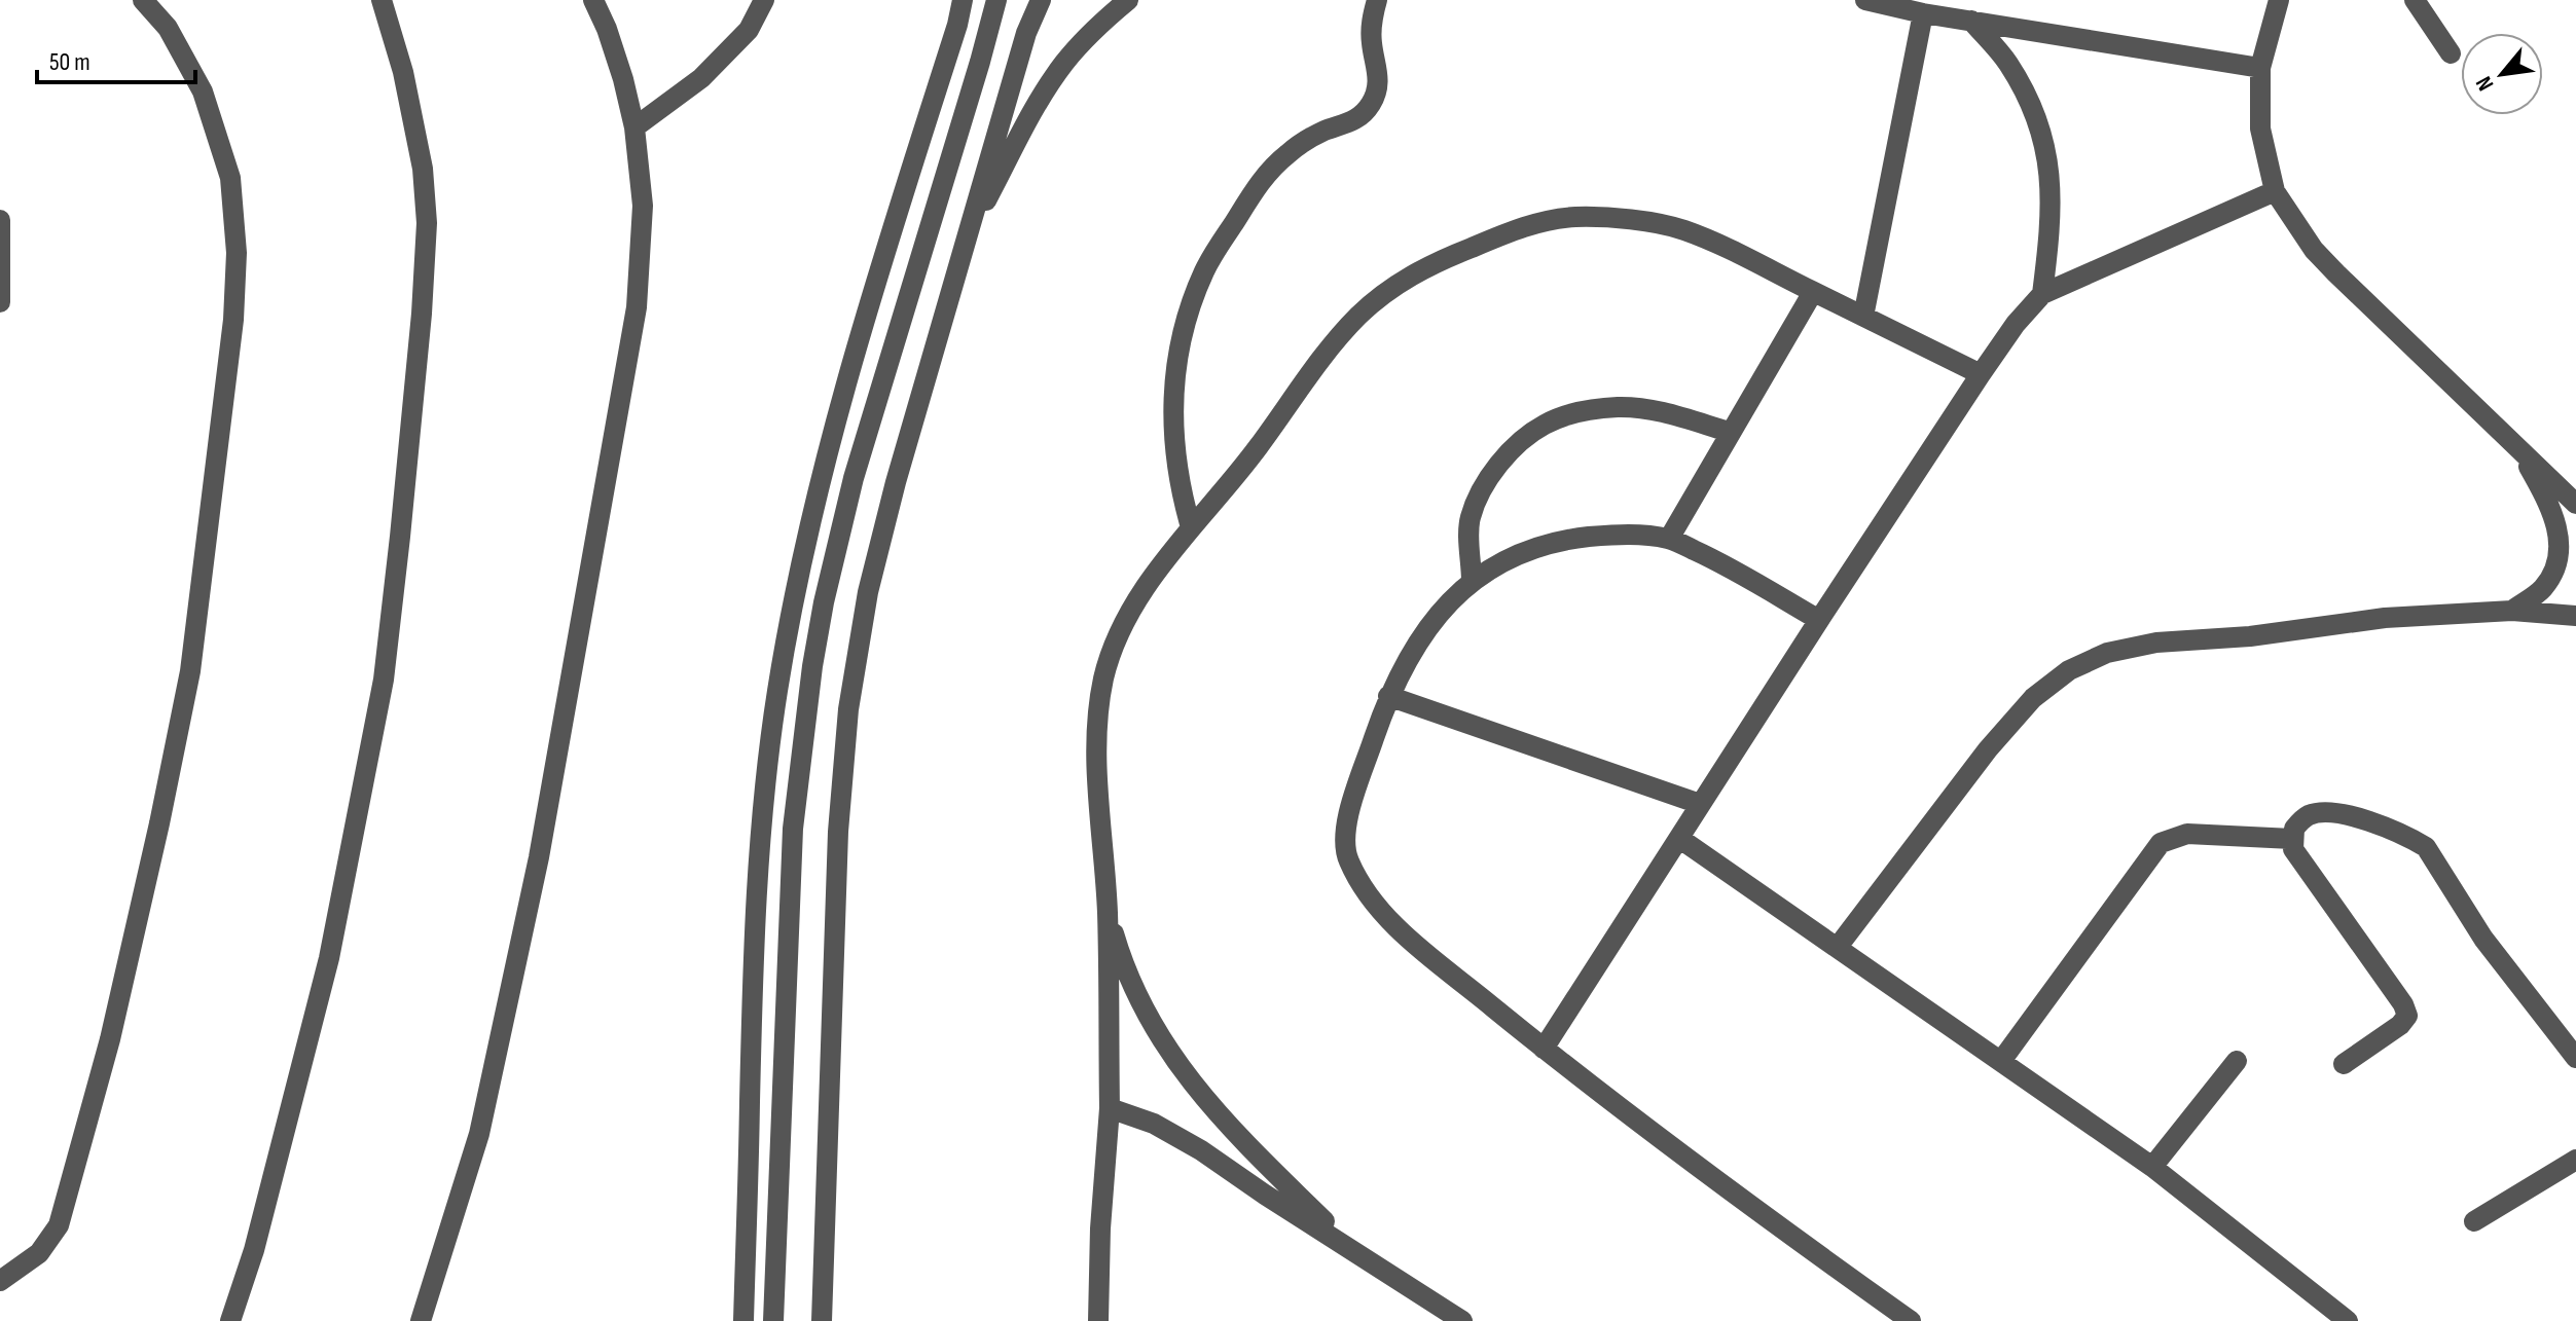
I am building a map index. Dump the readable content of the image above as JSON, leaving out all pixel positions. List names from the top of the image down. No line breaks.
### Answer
{"scale_bar":"50 m","north":"bottom left"}
